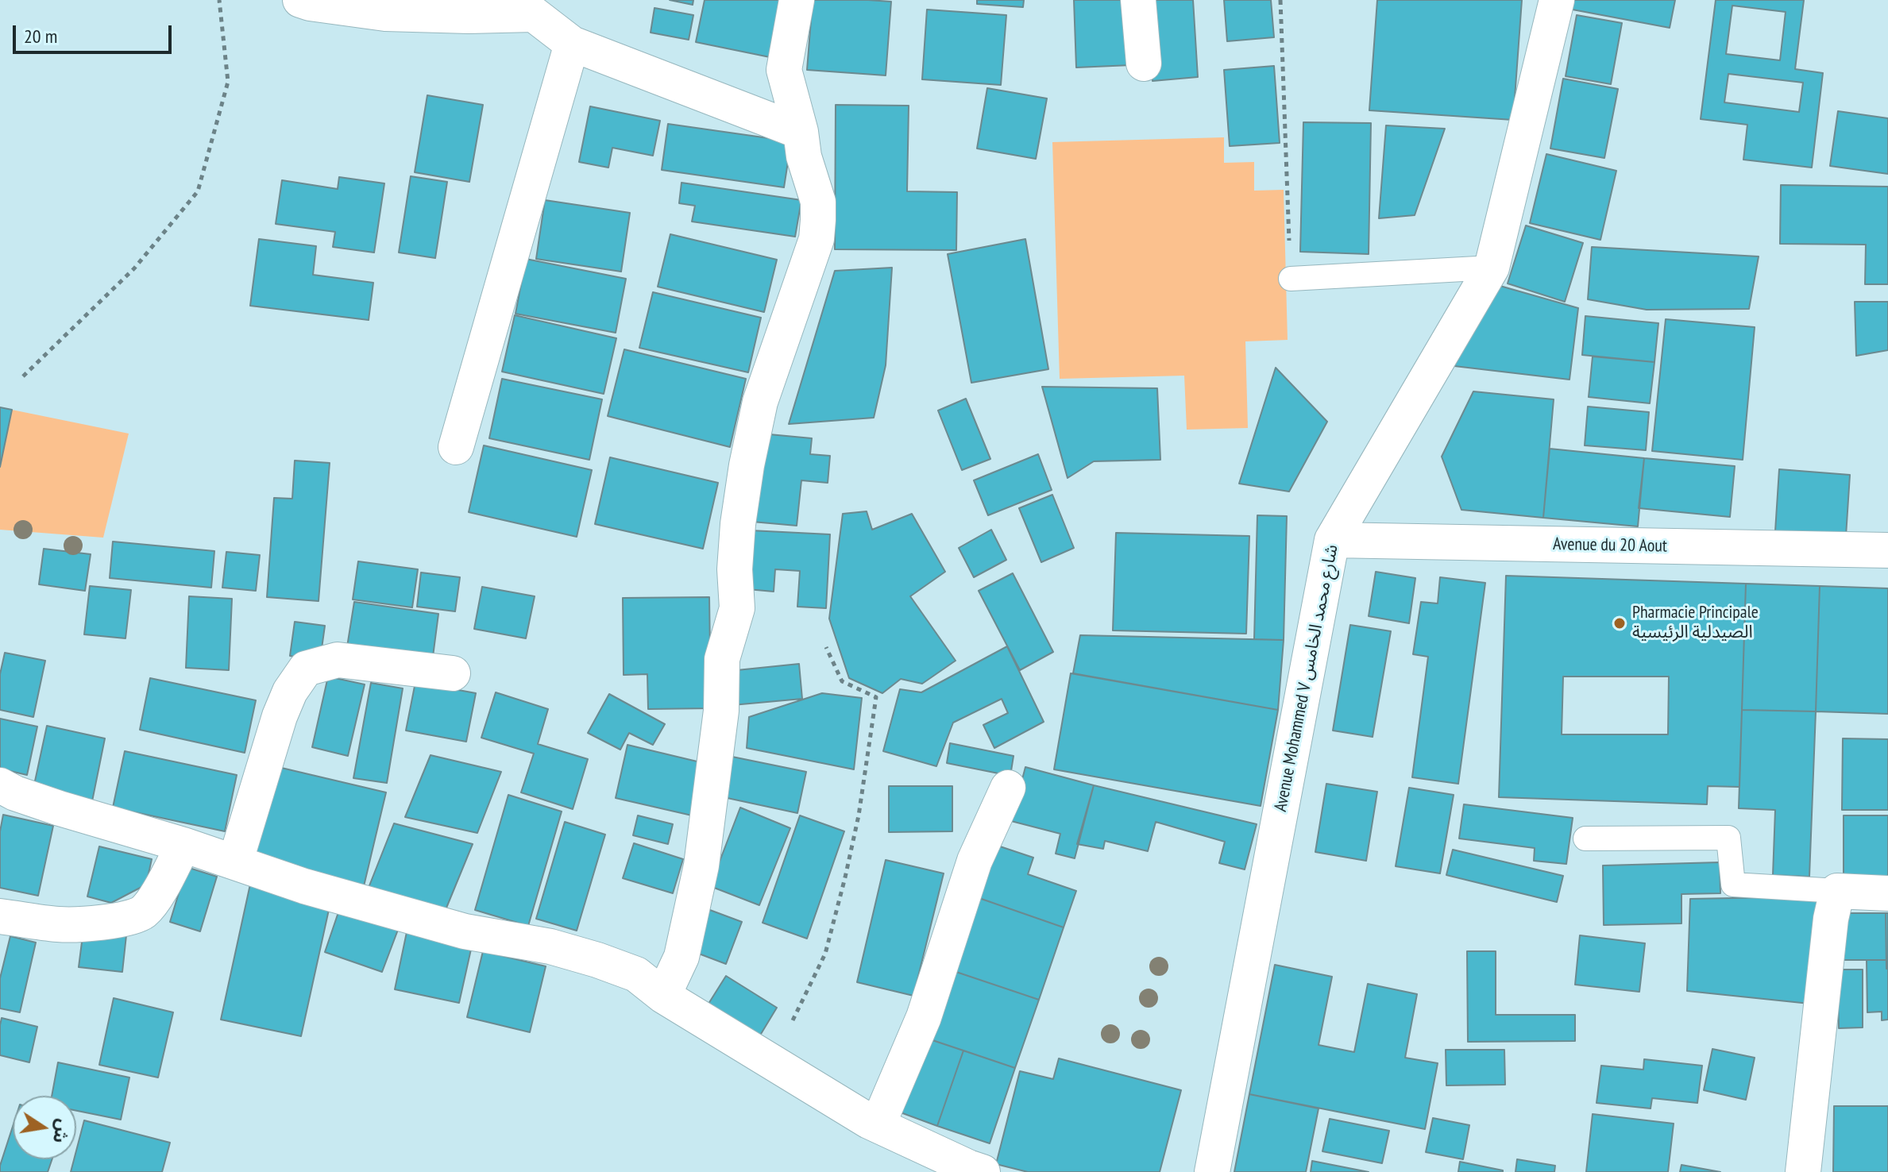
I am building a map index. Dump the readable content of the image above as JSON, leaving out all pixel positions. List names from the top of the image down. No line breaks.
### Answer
{"streets":{"street":["Avenue du 20 Aout","Avenue Mohammed V شارع محمد الخامس"]},"crossings":[["Avenue du 20 Aout","Avenue Mohammed V شارع محمد الخامس"]],"places":["Pharmacie Principale الصيدلية الرئيسية"],"scale_bar":"20 m","north":"right"}
